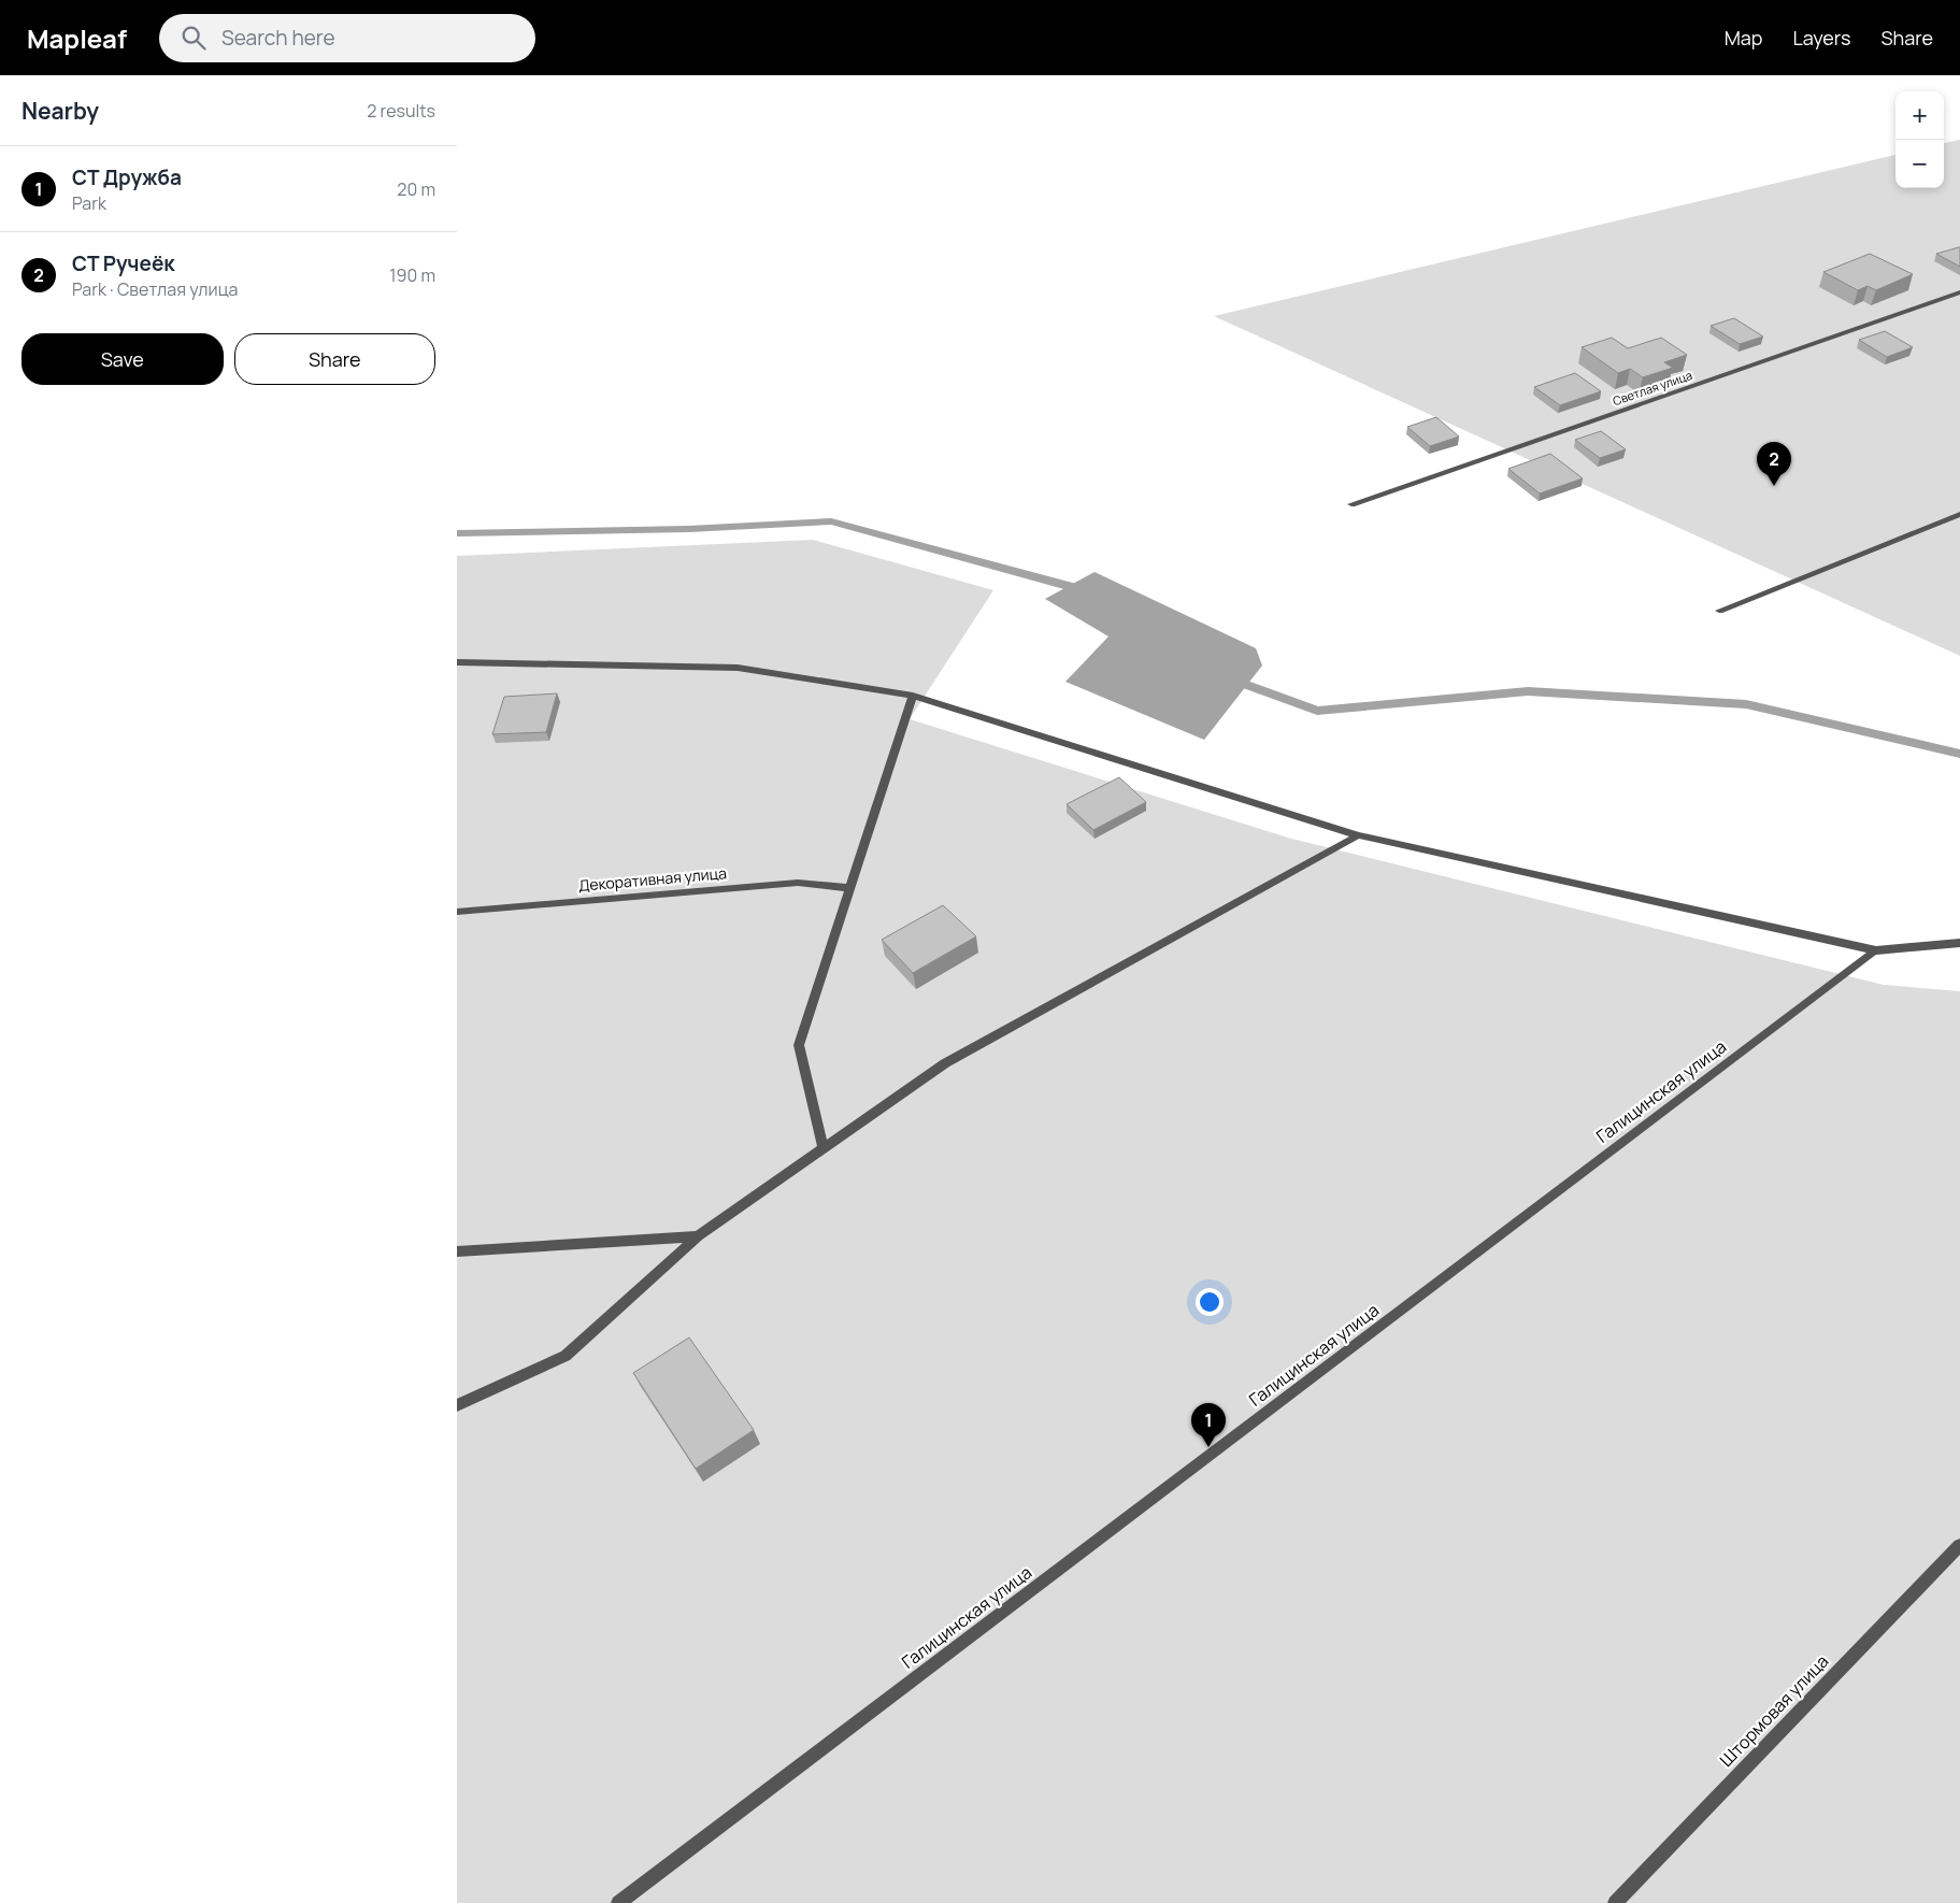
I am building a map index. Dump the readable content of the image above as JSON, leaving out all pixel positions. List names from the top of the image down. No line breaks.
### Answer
{"streets":{"street":["Светлая улица","Декоративная улица","Галицинская улица","Штормовая улица"]},"page":{"header":"Mapleaf","search":"Search here","nav":["Map","Layers","Share"],"heading":["Nearby","2 results"],"map_buttons":["+","−"],"list":[{"mark":"1","name":"СТ Дружба","note":"Park","value":"20 m"},{"mark":"2","name":"СТ Ручеёк","note":"Park · Светлая улица","value":"190 m"}],"buttons":["Save","Share"],"pins":["2","1"]}}
